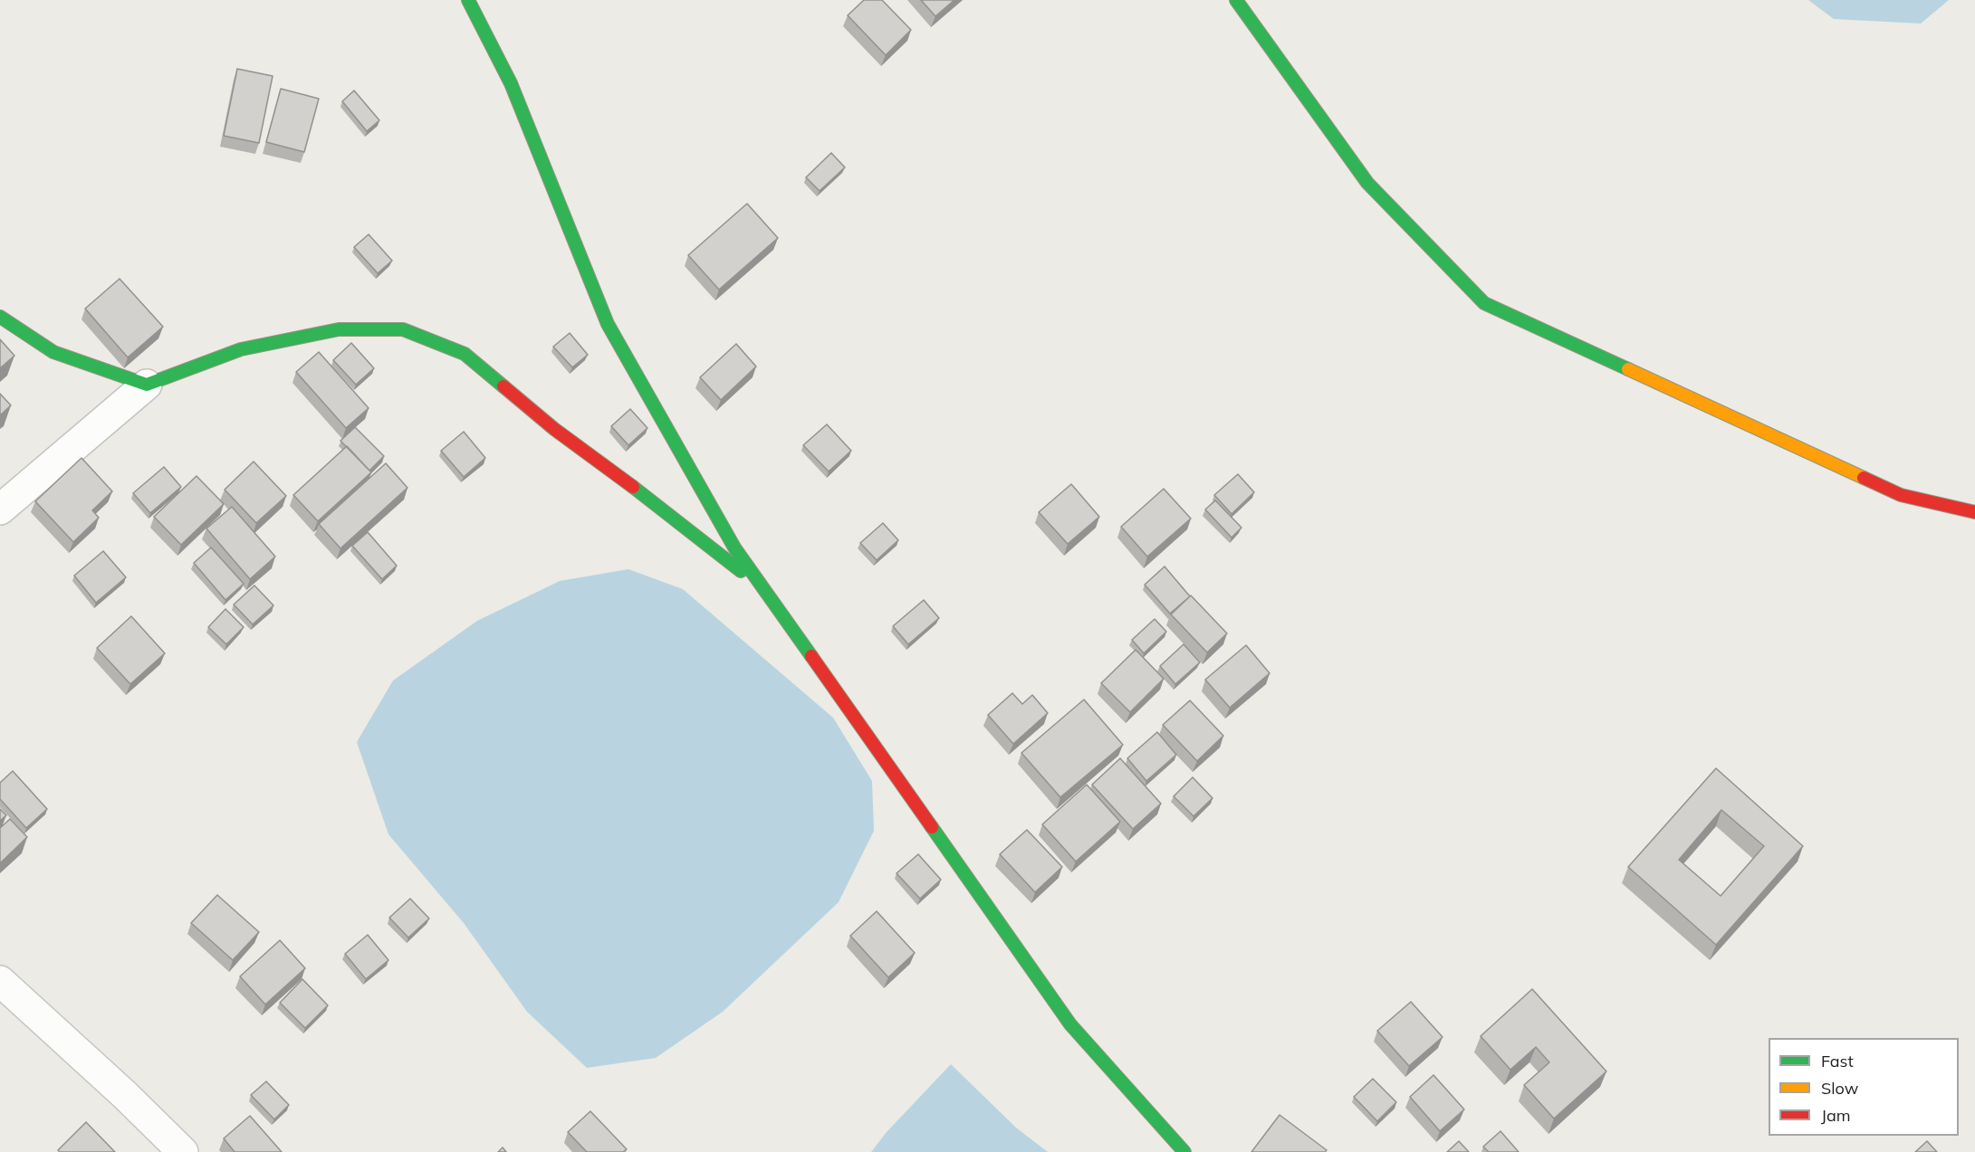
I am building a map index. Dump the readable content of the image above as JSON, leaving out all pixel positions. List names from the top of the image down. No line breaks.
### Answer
{"legend":["Fast","Slow","Jam"]}
